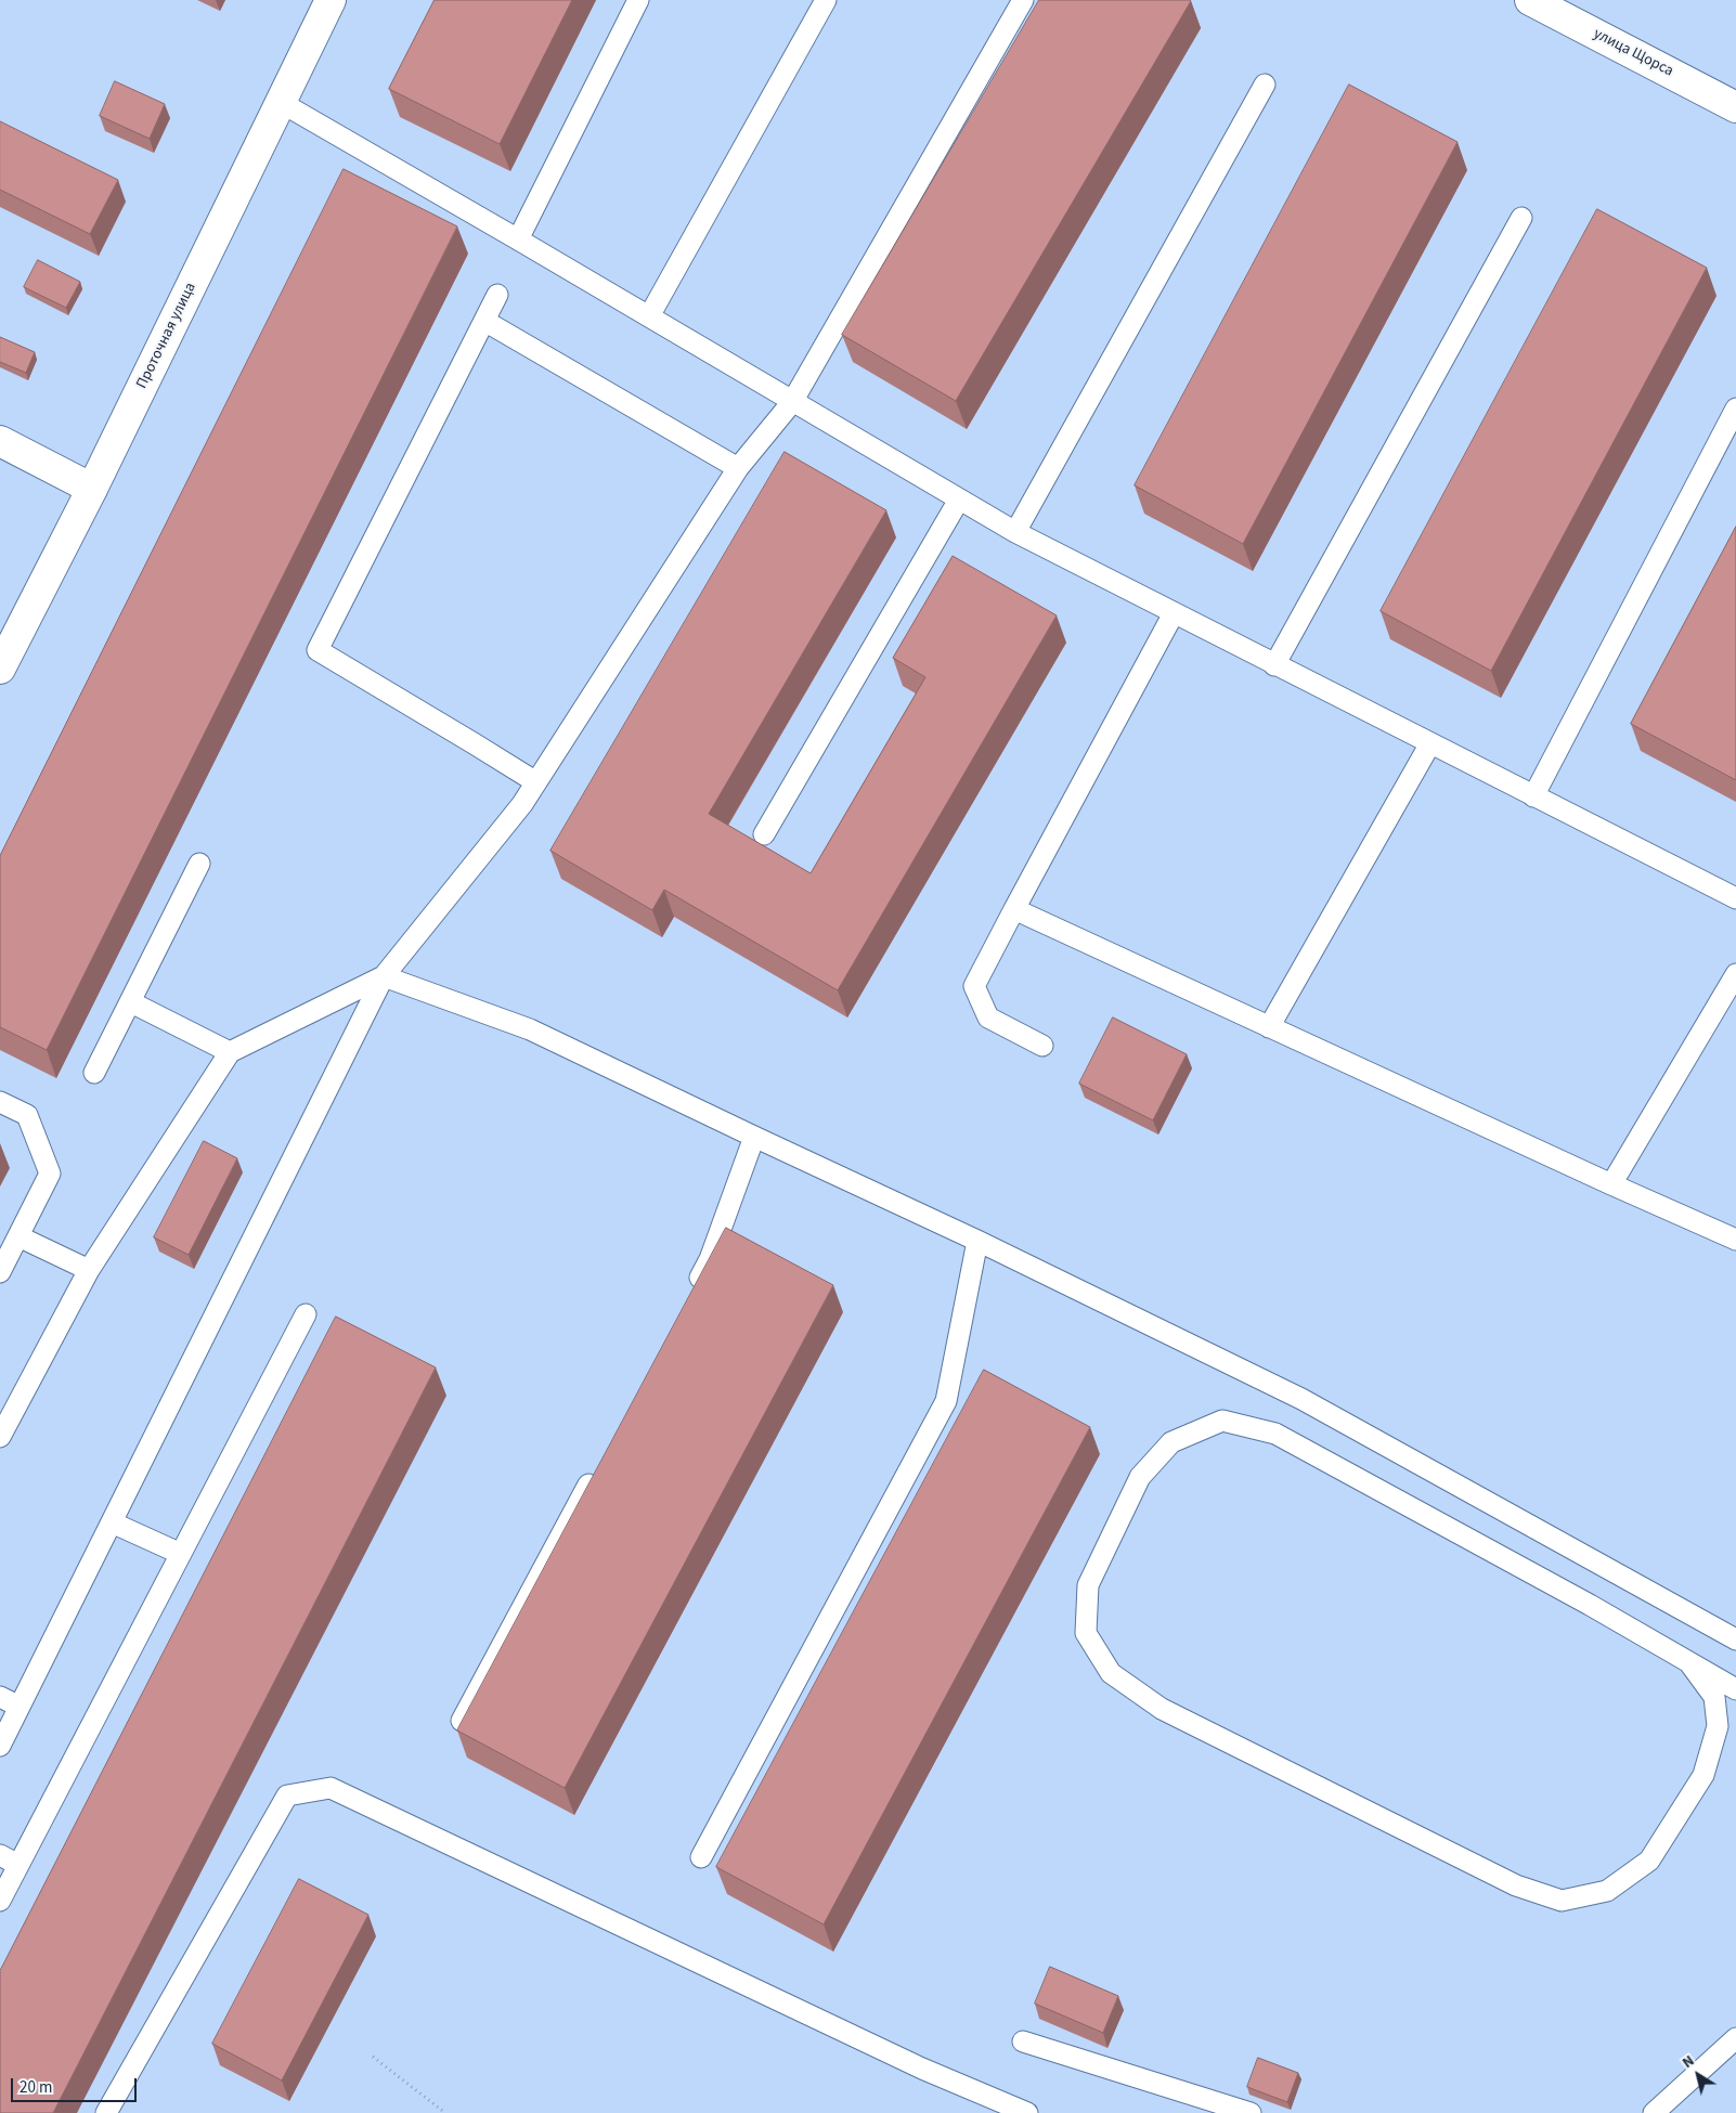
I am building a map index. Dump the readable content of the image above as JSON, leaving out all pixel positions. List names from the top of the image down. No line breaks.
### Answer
{"streets":{"street":["улица Щорса","Проточная улица"]},"scale_bar":"20 m","north":"top left"}
